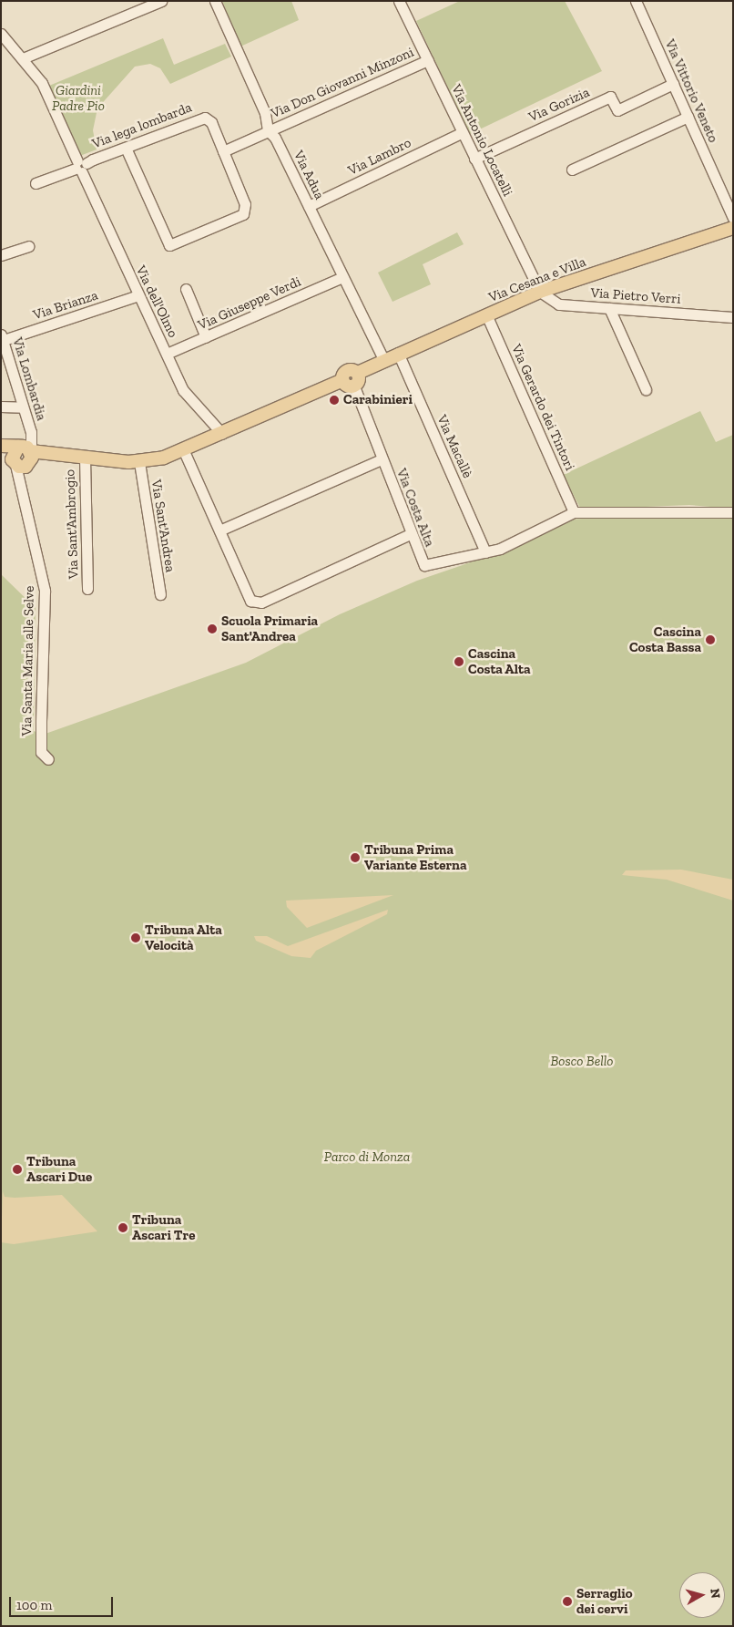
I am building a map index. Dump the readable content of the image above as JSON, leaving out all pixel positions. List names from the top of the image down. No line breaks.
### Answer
{"streets":{"main road":["Via Cesana e Villa"],"street":["Via Don Giovanni Minzoni","Via Vittorio Veneto","Via Gorizia","Via lega lombarda","Via Antonio Locatelli","Via Lambro","Via Adua","Via Pietro Verri","Via dell'Olmo","Via Giuseppe Verdi","Via Brianza","Via Lombardia","Via Gerardo dei Tintori","Via Macallè","Via Costa Alta","Via Sant'Ambrogio","Via Sant'Andrea","Via Santa Maria alle Selve"]},"crossings":[["Via Don Giovanni Minzoni","Via Antonio Locatelli"],["Via Don Giovanni Minzoni","Via Adua"],["Via Vittorio Veneto","Via Gorizia"],["Via Gorizia","Via Antonio Locatelli"],["Via lega lombarda","Via dell'Olmo"],["Via Antonio Locatelli","Via Lambro"],["Via Antonio Locatelli","Via Cesana e Villa"],["Via Antonio Locatelli","Via Pietro Verri"],["Via Lambro","Via Adua"],["Via Adua","Via Cesana e Villa"],["Via Adua","Via Giuseppe Verdi"],["Via Cesana e Villa","Via Pietro Verri"],["Via Cesana e Villa","Via Gerardo dei Tintori"],["Via Cesana e Villa","Via Macallè"],["Via dell'Olmo","Via Giuseppe Verdi"],["Via dell'Olmo","Via Brianza"],["Via Brianza","Via Lombardia"],["Via Lombardia","Via Santa Maria alle Selve"],["Via Gerardo dei Tintori","Via Costa Alta"],["Via Macallè","Via Costa Alta"]],"parks":["Giardini Padre Pio","Bosco Bello","Parco di Monza"],"places":["Carabinieri","Scuola Primaria Sant'Andrea","Cascina Costa Bassa","Cascina Costa Alta","Tribuna Prima Variante Esterna","Tribuna Alta Velocità","Tribuna Ascari Due","Tribuna Ascari Tre","Serraglio dei cervi"],"scale_bar":"100 m","north":"right"}
